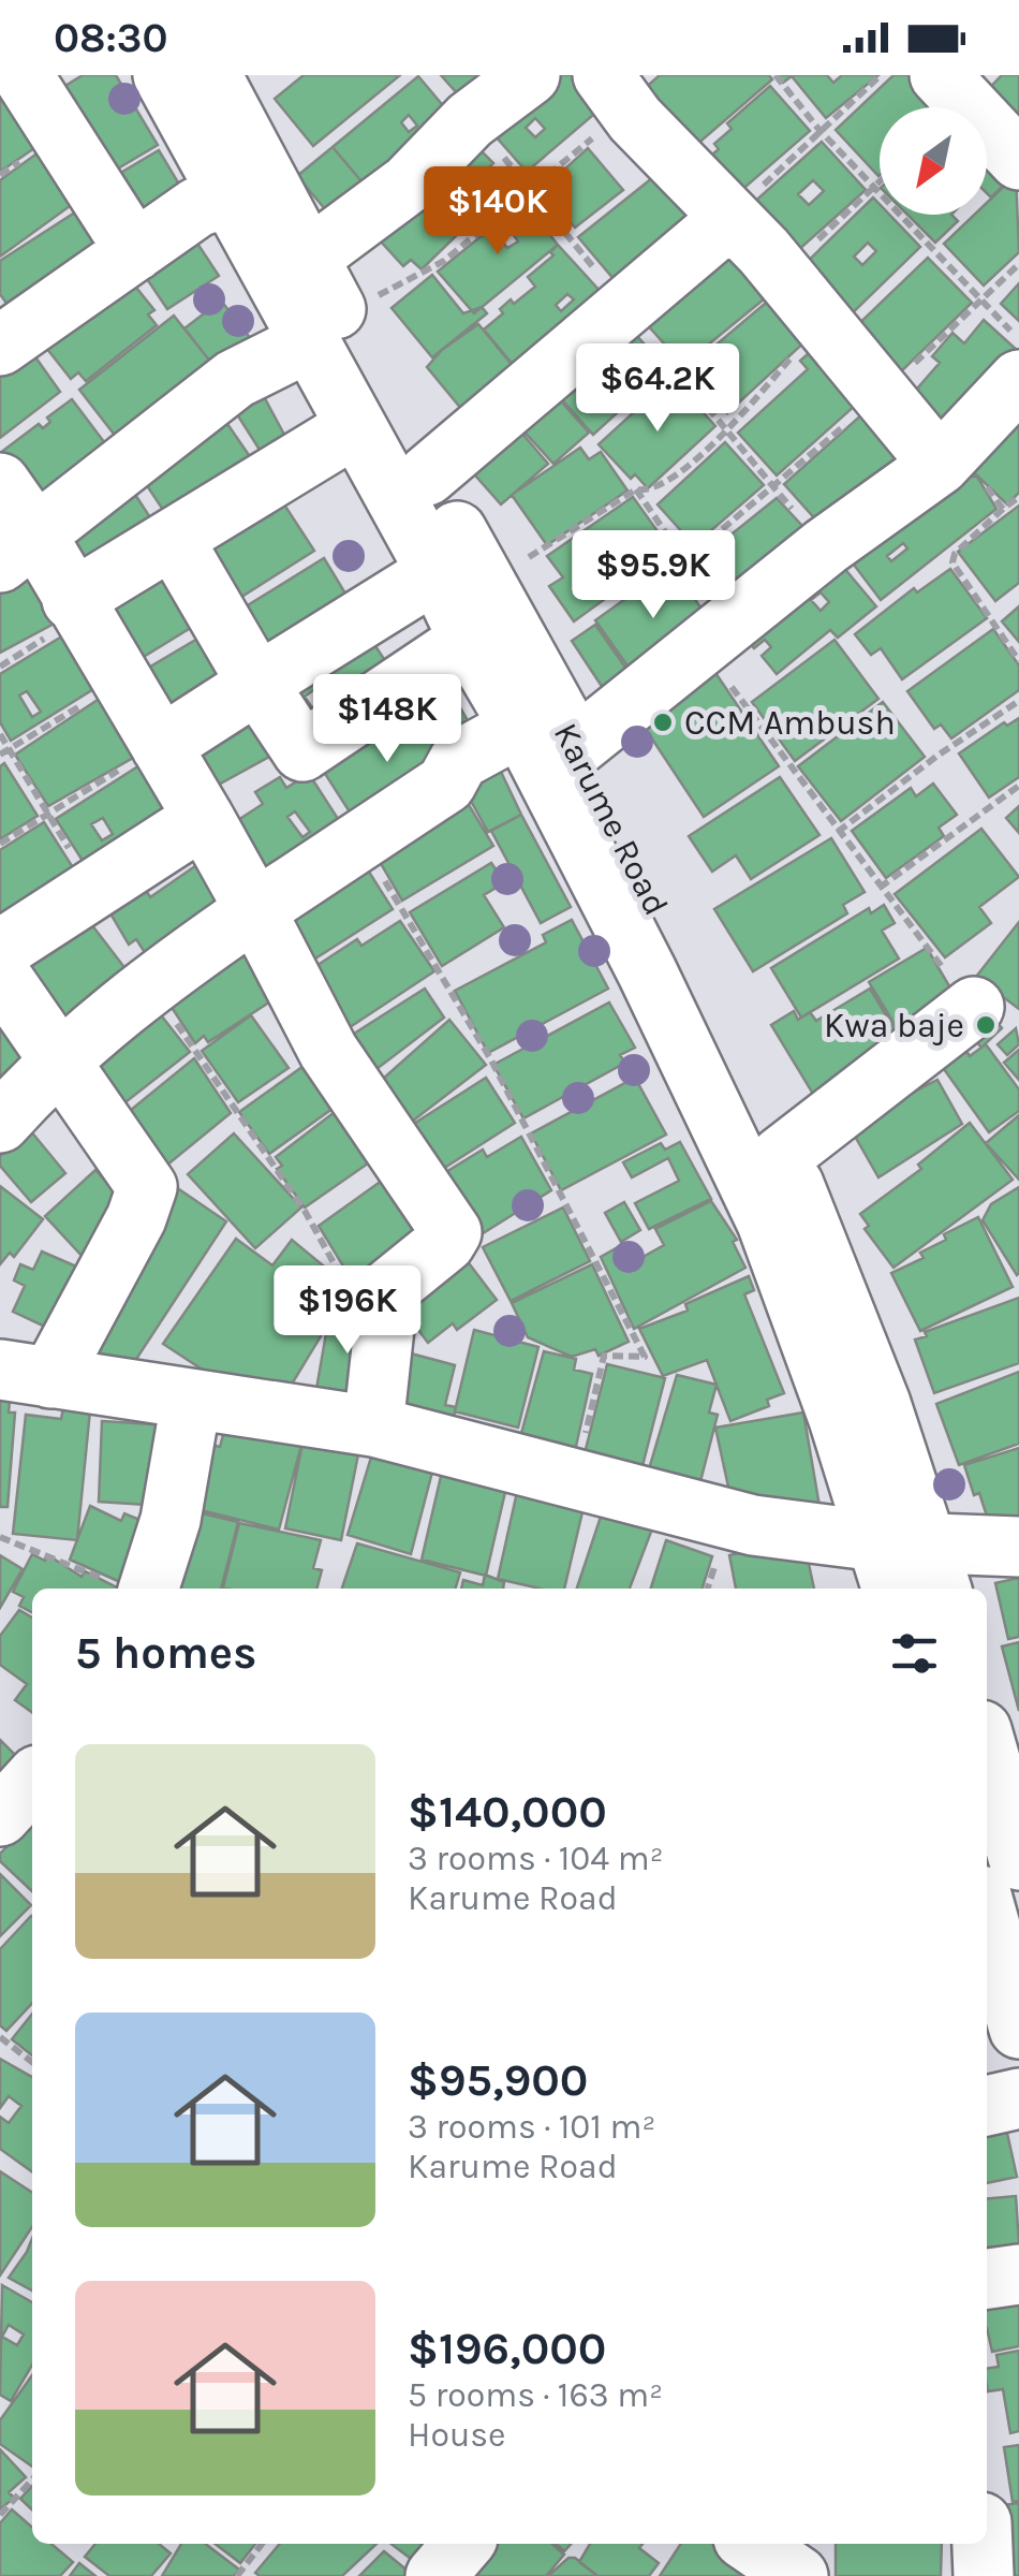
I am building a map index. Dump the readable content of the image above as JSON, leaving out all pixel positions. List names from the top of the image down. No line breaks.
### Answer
{"streets":{"street":["Karume Road"]},"places":["CCM Ambush","Kwa baje"],"north":"bottom left","page":{"status":"08:30","price":["$140K","$64.2K","$95.9K","$148K","$196K"],"heading":"5 homes","list":[{"name":"$140,000","note":"3 rooms · 104 m² · Karume Road"},{"name":"$95,900","note":"3 rooms · 101 m² · Karume Road"},{"name":"$196,000","note":"5 rooms · 163 m² · House"}]}}
